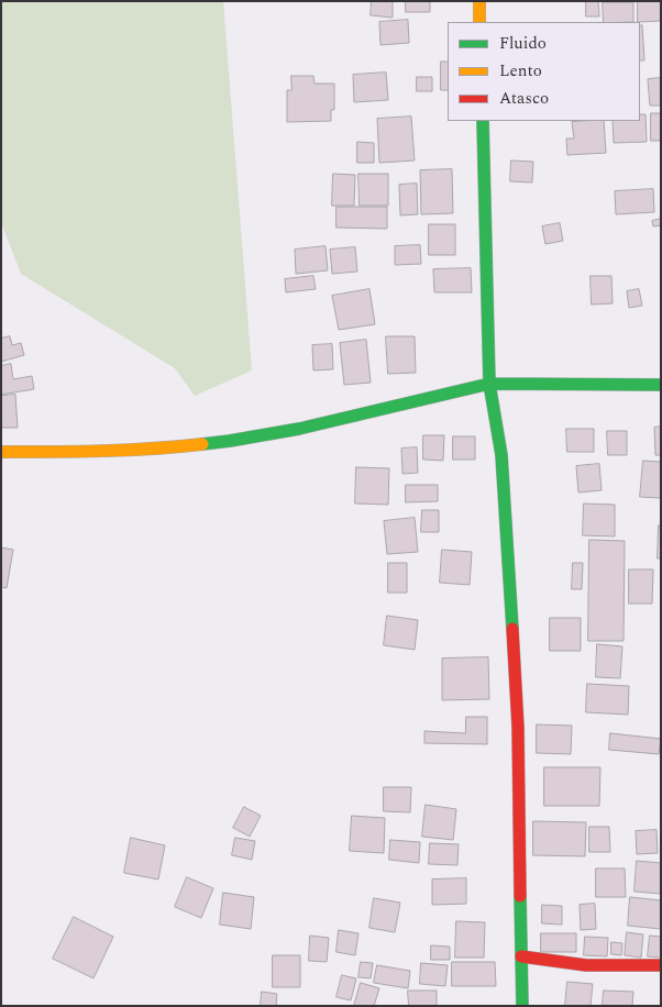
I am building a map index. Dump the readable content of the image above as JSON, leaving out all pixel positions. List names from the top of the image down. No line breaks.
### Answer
{"legend":["Fluido","Lento","Atasco"]}
